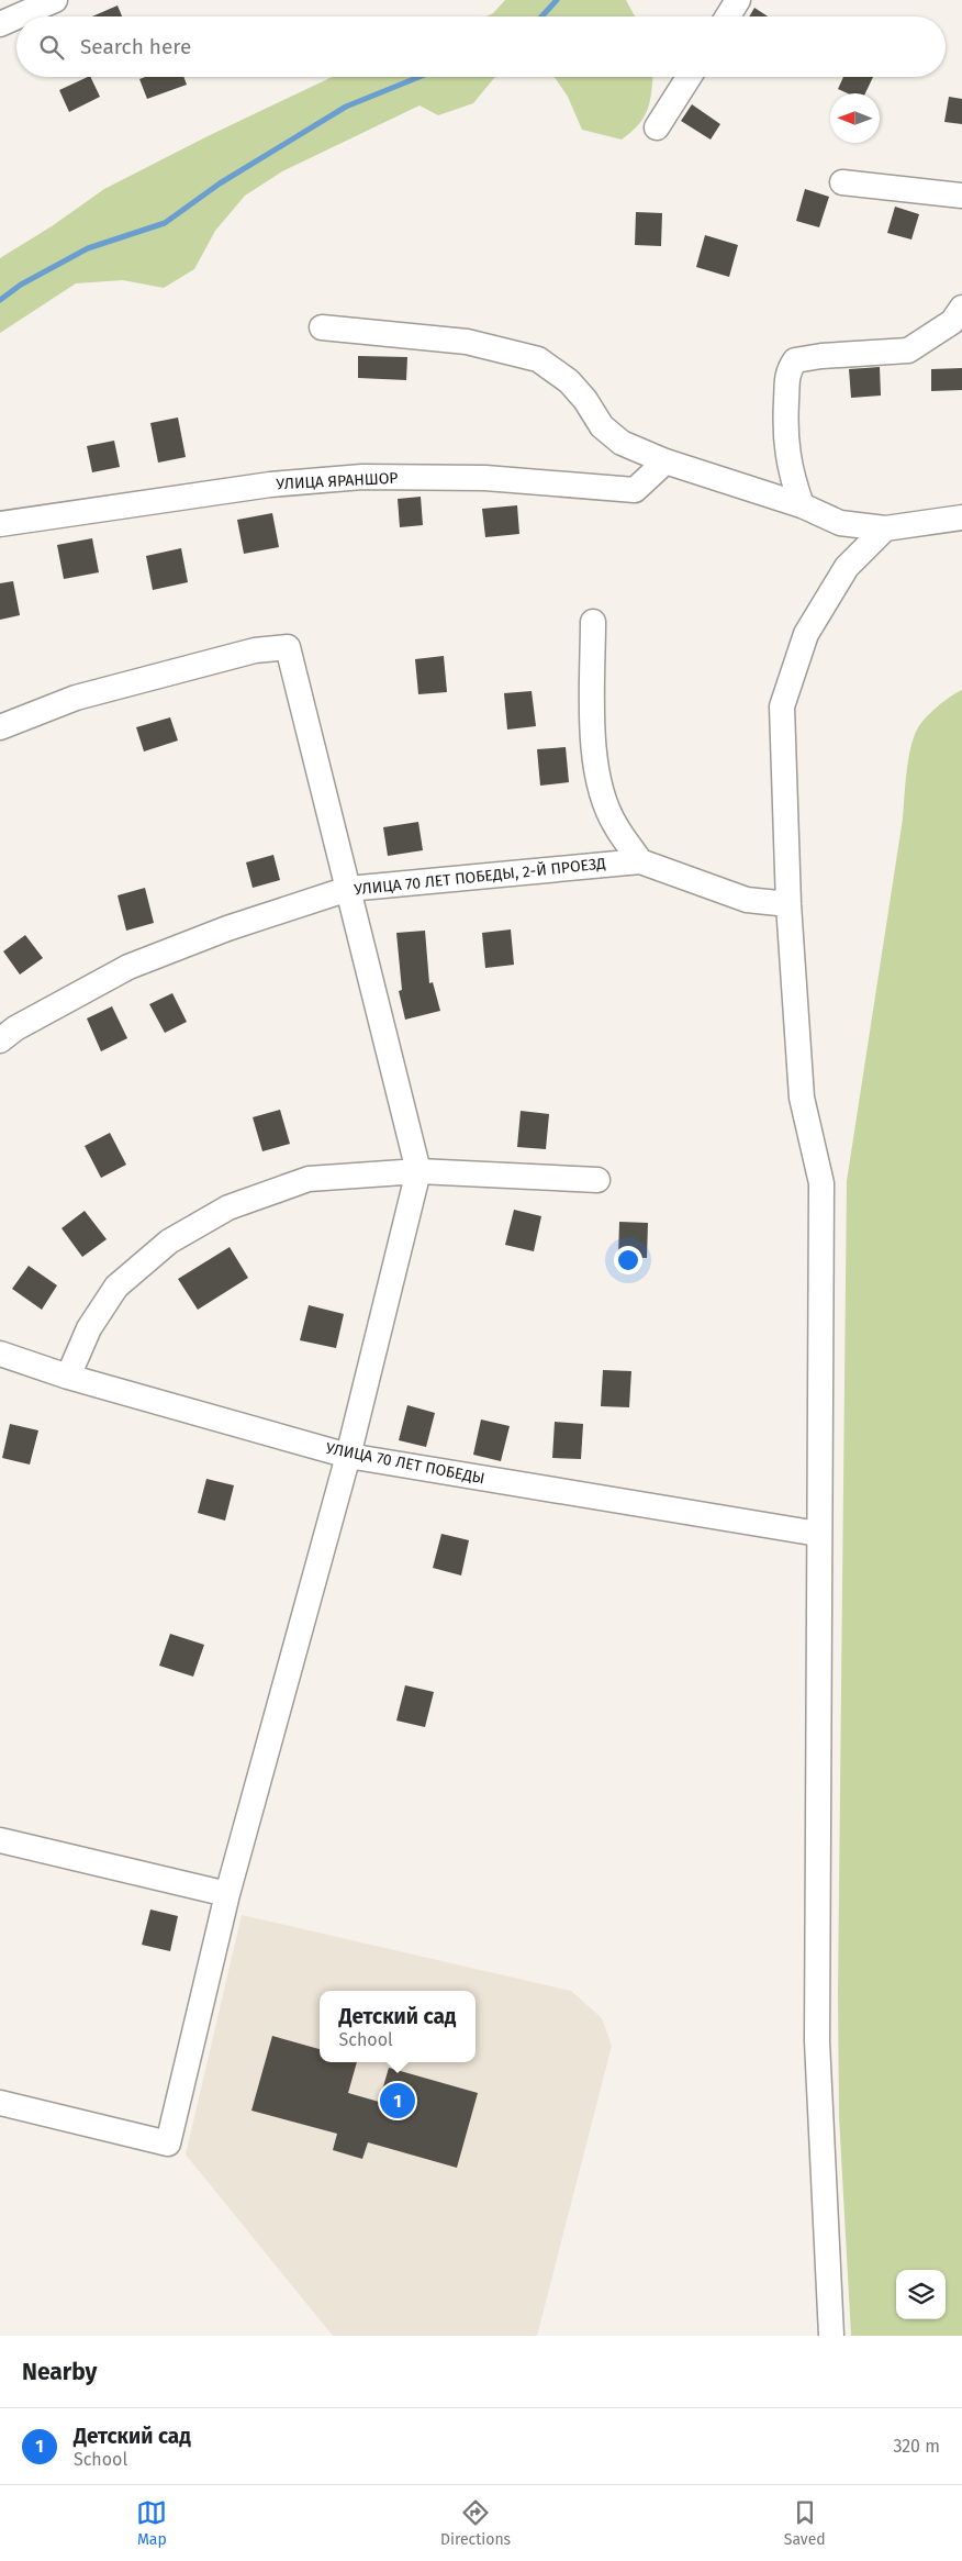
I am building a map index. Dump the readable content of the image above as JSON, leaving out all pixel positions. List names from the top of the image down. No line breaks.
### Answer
{"streets":{"street":["УЛИЦА ЯРАНШОР","УЛИЦА 70 ЛЕТ ПОБЕДЫ, 2-Й ПРОЕЗД","УЛИЦА 70 ЛЕТ ПОБЕДЫ"]},"north":"left","page":{"search":"Search here","popup":["Детский сад","School"],"pins":"1","heading":"Nearby","list":[{"mark":"1","name":"Детский сад","note":"School","value":"320 m"}],"nav":["Map","Directions","Saved"]}}
